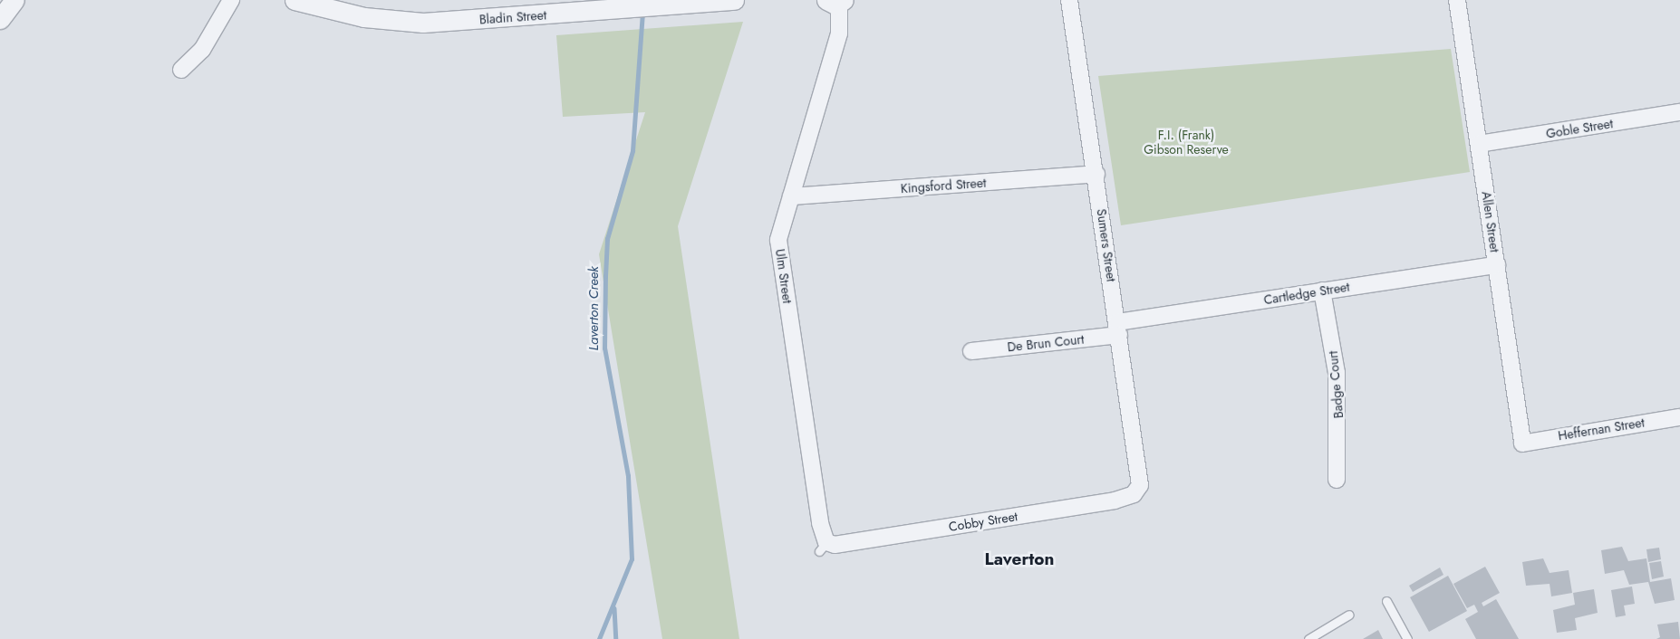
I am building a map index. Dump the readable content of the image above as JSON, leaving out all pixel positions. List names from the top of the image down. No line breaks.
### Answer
{"streets":{"street":["Bladin Street","Goble Street","Kingsford Street","Allen Street","Sumers Street","Ulm Street","Cartledge Street","De Brun Court","Badge Court","Heffernan Street","Cobby Street"]},"crossings":[["Goble Street","Allen Street"],["Kingsford Street","Sumers Street"],["Kingsford Street","Ulm Street"],["Allen Street","Cartledge Street"],["Allen Street","Heffernan Street"],["Sumers Street","Cartledge Street"],["Sumers Street","De Brun Court"],["Sumers Street","Cobby Street"],["Ulm Street","Cobby Street"],["Cartledge Street","De Brun Court"],["Cartledge Street","Badge Court"]],"districts":["Laverton"],"water":["Laverton Creek"],"parks":["F.I. (Frank) Gibson Reserve"]}
